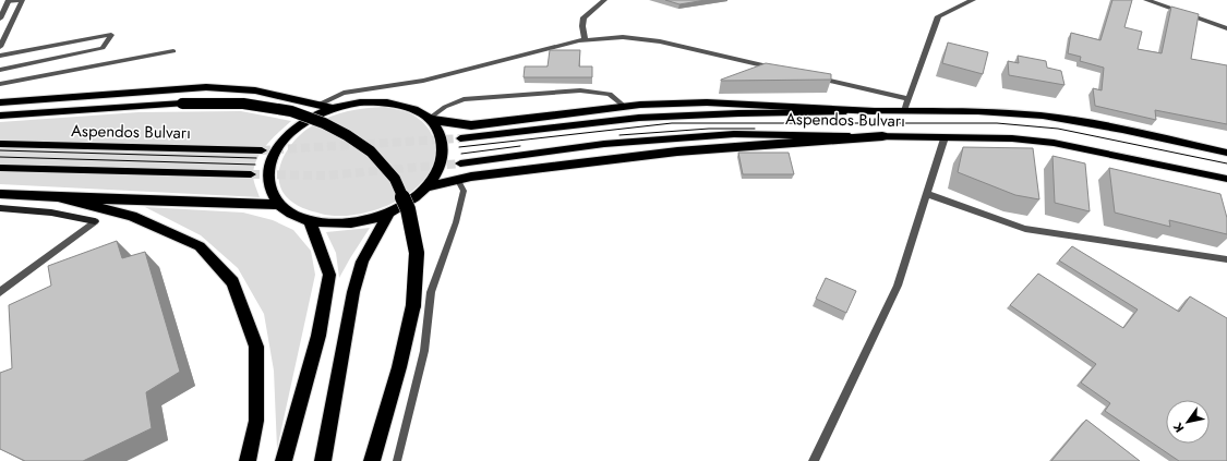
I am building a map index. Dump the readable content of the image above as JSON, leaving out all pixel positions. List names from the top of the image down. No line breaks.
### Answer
{"streets":{"main road":["Aspendos Bulvarı"]},"north":"bottom left"}
